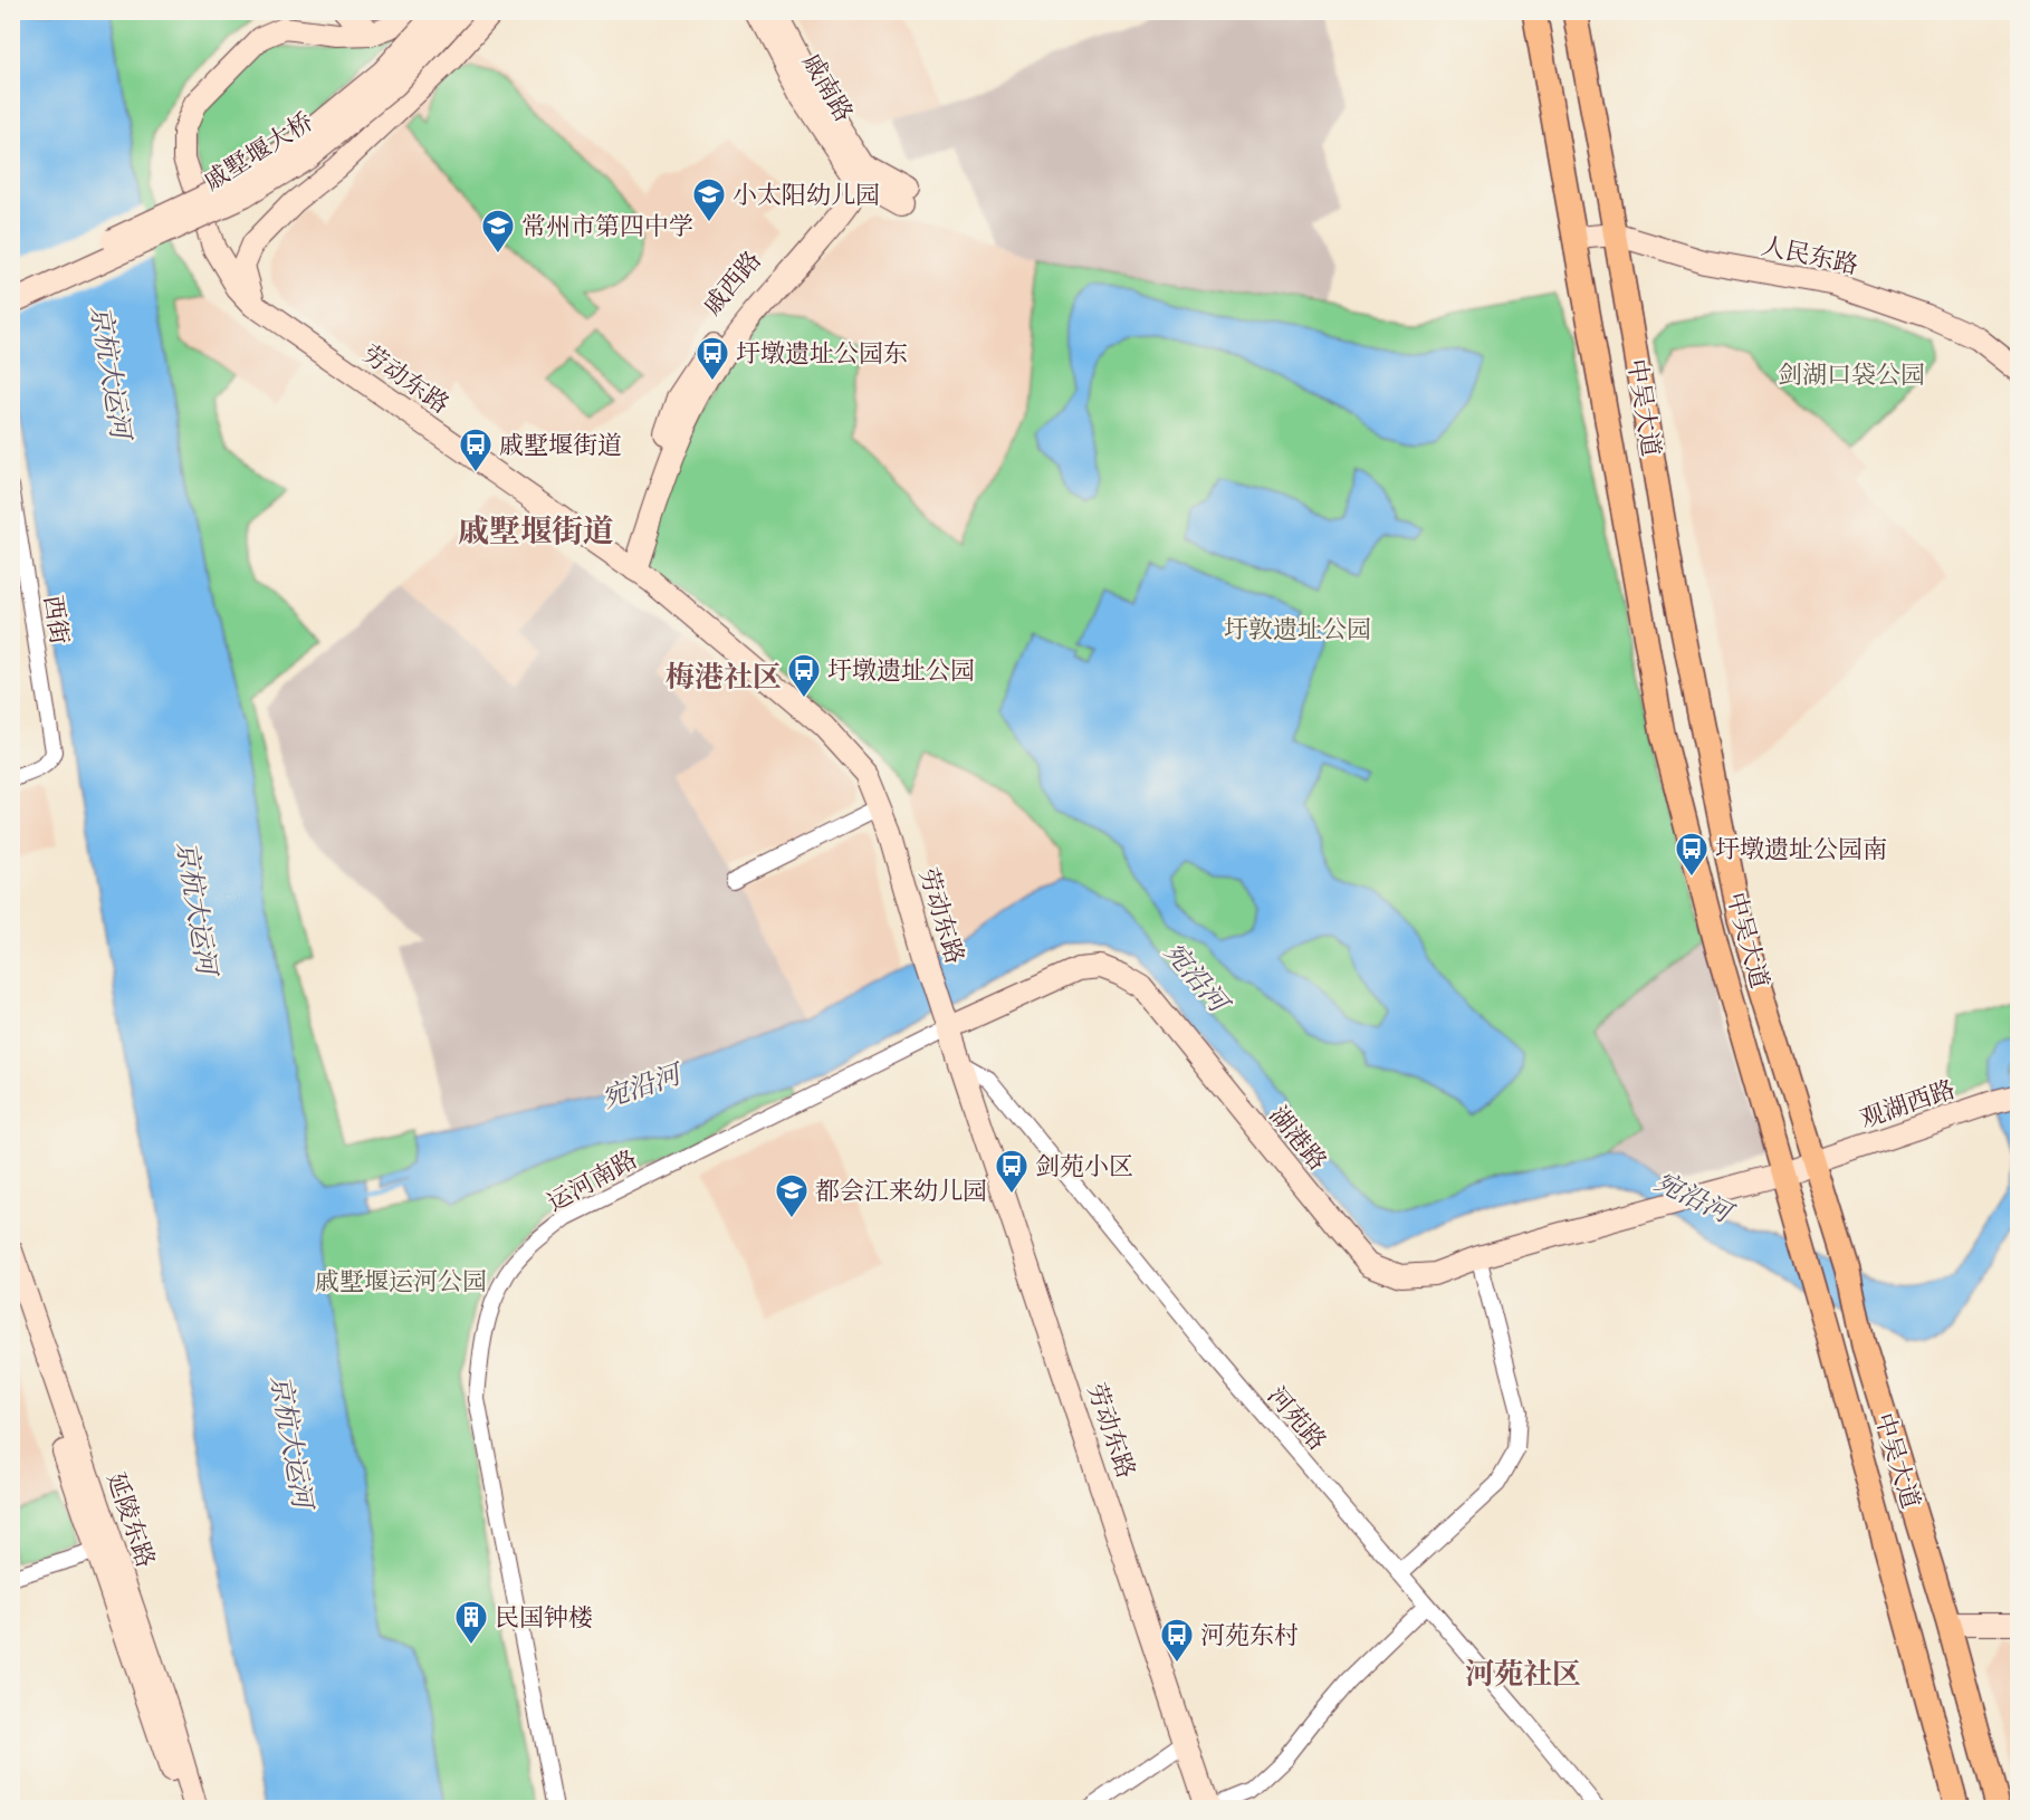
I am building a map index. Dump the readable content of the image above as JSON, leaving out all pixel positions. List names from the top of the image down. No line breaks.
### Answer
{"streets":{"main road":["中吴大道"],"street":["戚南路","戚墅堰大桥","人民东路","戚西路","劳动东路","西街","观湖西路","湖港路","运河南路","河苑路","延陵东路"]},"crossings":[["戚南路","戚西路"],["人民东路","中吴大道"],["戚西路","劳动东路"],["劳动东路","湖港路"],["劳动东路","运河南路"],["劳动东路","河苑路"],["中吴大道","观湖西路"],["中吴大道","湖港路"],["湖港路","运河南路"]],"districts":["戚墅堰街道","梅港社区","河苑社区"],"water":["京杭大运河","宛沿河"],"parks":["剑湖口袋公园","圩敦遗址公园","戚墅堰运河公园"],"places":{"school or university":["小太阳幼儿园","常州市第四中学","都会江来幼儿园"],"bus stop":["圩墩遗址公园东","戚墅堰街道","圩墩遗址公园","圩墩遗址公园南","剑苑小区","河苑东村"],"building":["民国钟楼"]}}
